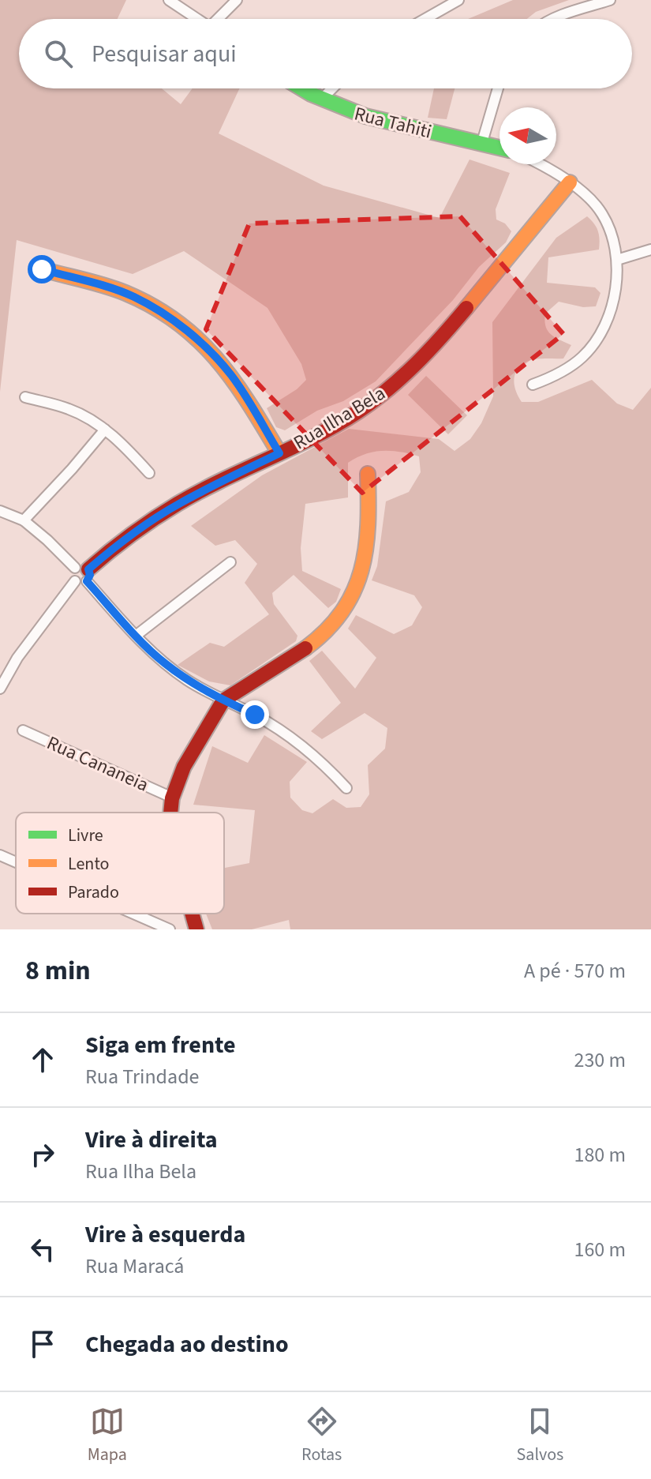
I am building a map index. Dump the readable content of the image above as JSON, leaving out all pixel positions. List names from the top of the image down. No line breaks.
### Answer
{"streets":{"street":["Rua Tahiti","Rua Ilha Bela","Rua Cananeia"]},"legend":["Livre","Lento","Parado"],"north":"left","page":{"search":"Pesquisar aqui","heading":["8 min","A pé · 570 m"],"list":[["Siga em frente","Rua Trindade","230 m"],["Vire à direita","Rua Ilha Bela","180 m"],["Vire à esquerda","Rua Maracá","160 m"],"Chegada ao destino"],"nav":["Mapa","Rotas","Salvos"]}}
